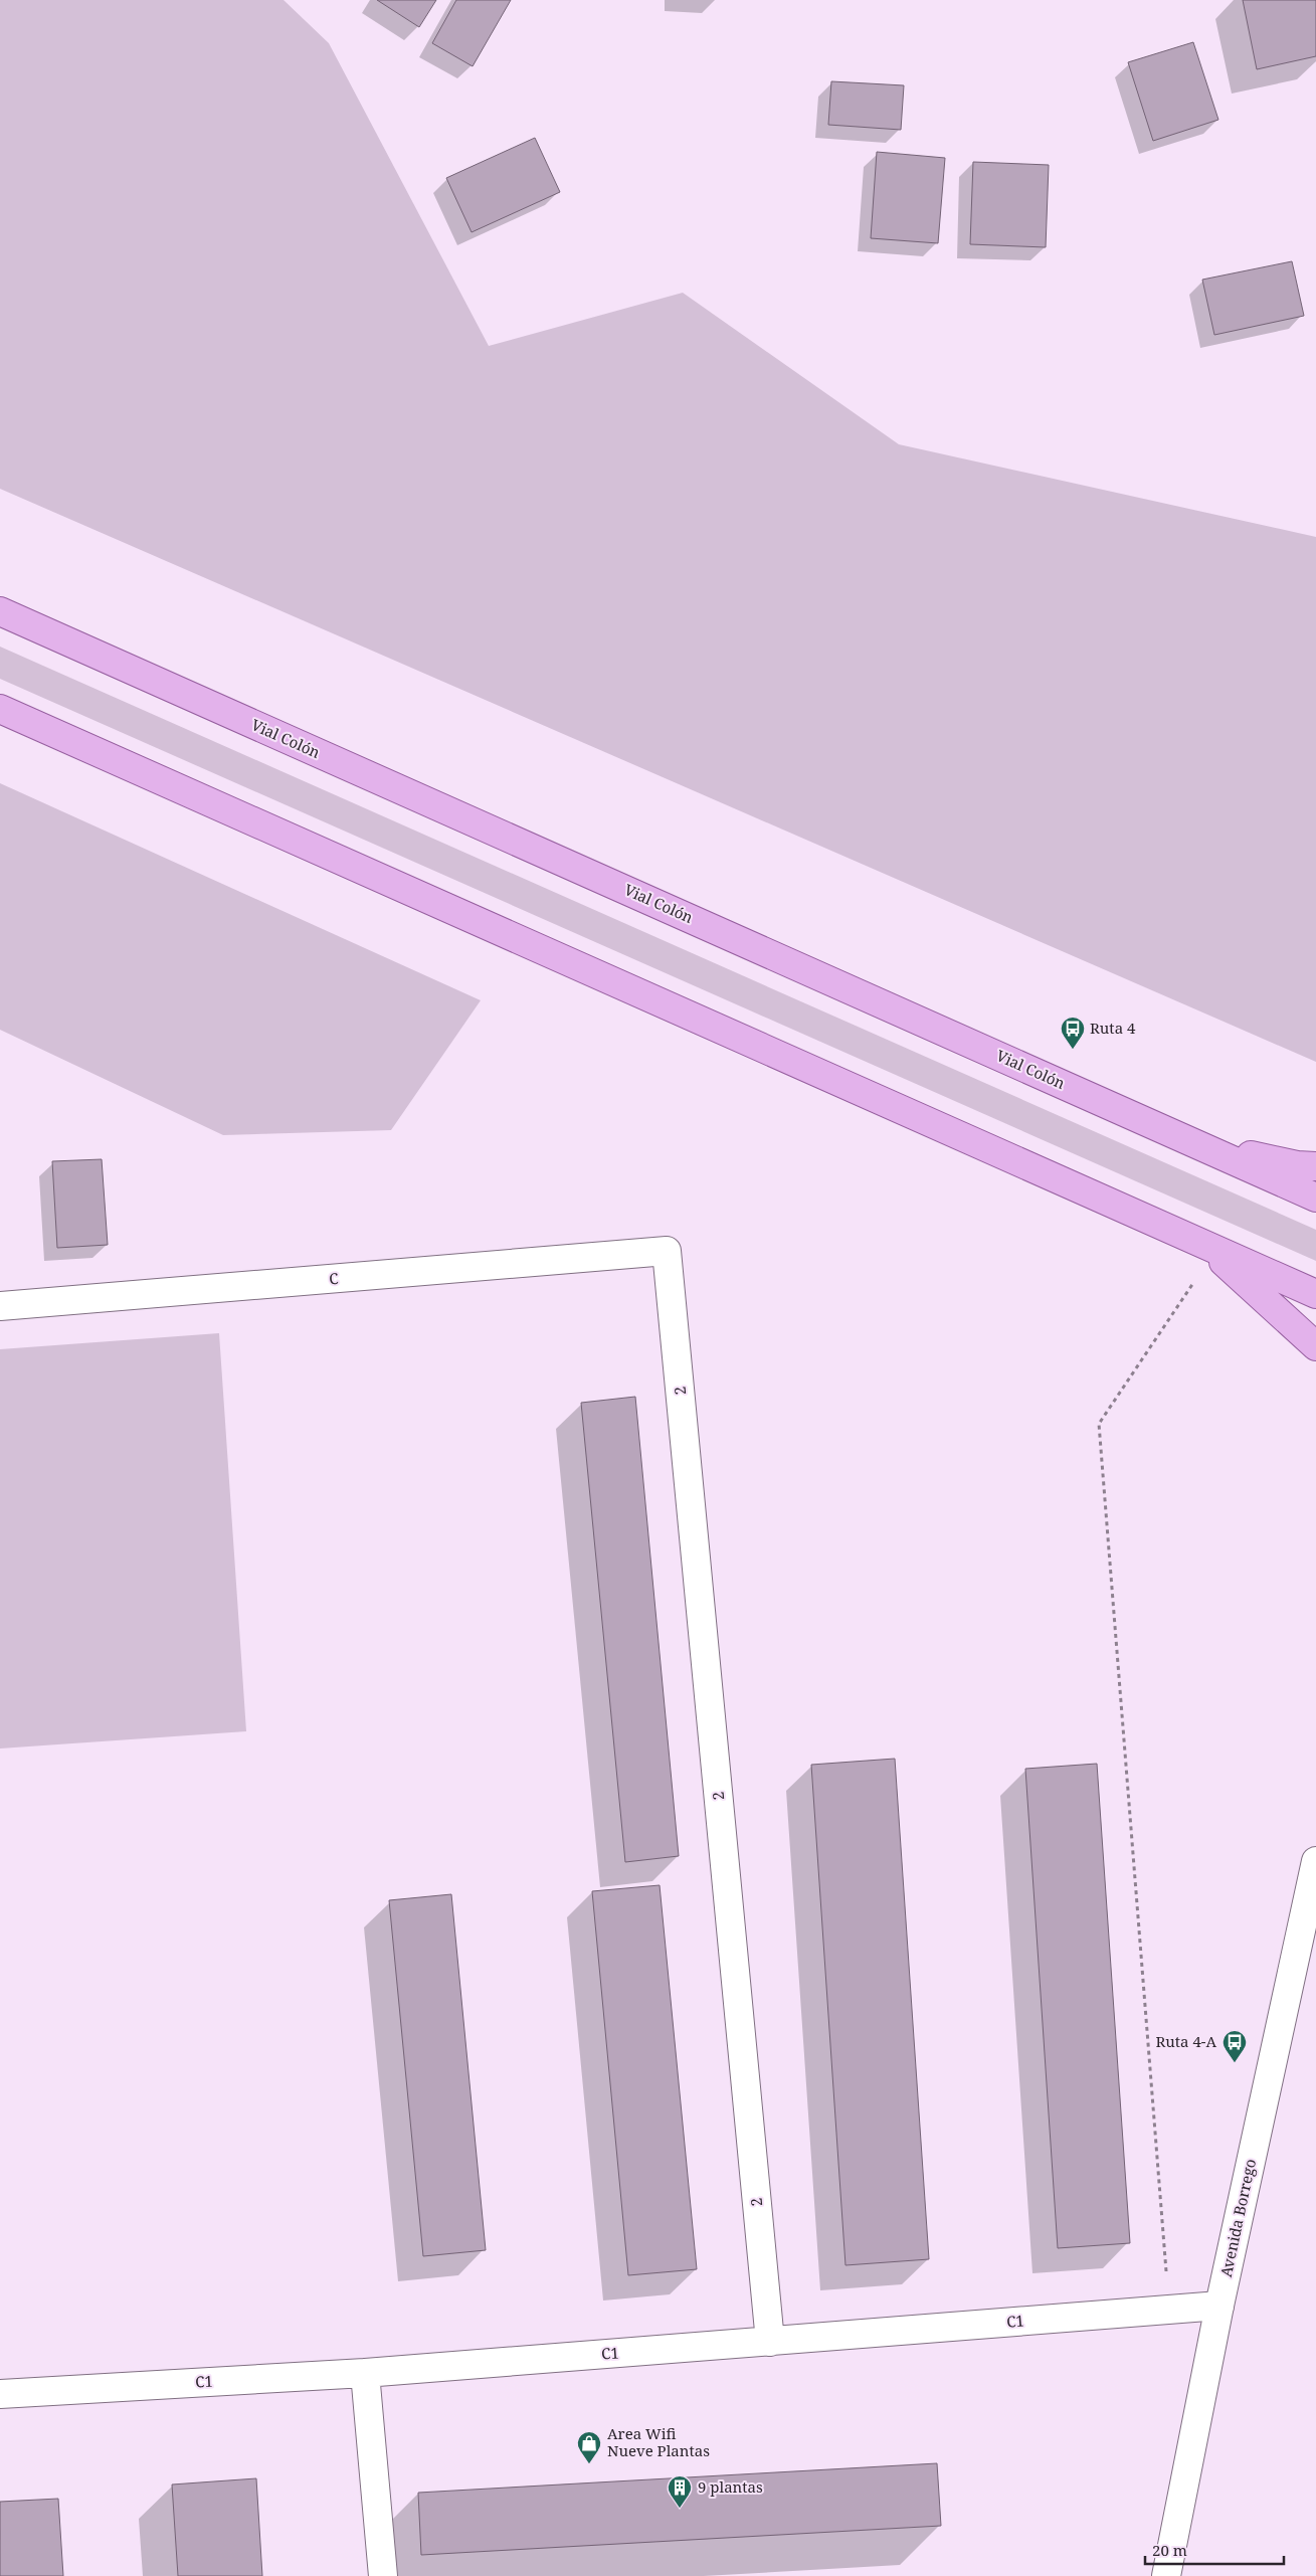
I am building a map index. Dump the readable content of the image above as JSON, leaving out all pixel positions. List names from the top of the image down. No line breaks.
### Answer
{"streets":{"main road":["Vial Colón"],"street":["C","2","Avenida Borrego","C1"]},"crossings":[["C","2"],["2","C1"],["Avenida Borrego","C1"]],"places":{"bus stop":["Ruta 4","Ruta 4-A"],"shop":["Area Wifi Nueve Plantas"],"building":["9 plantas"]},"scale_bar":"20 m"}
